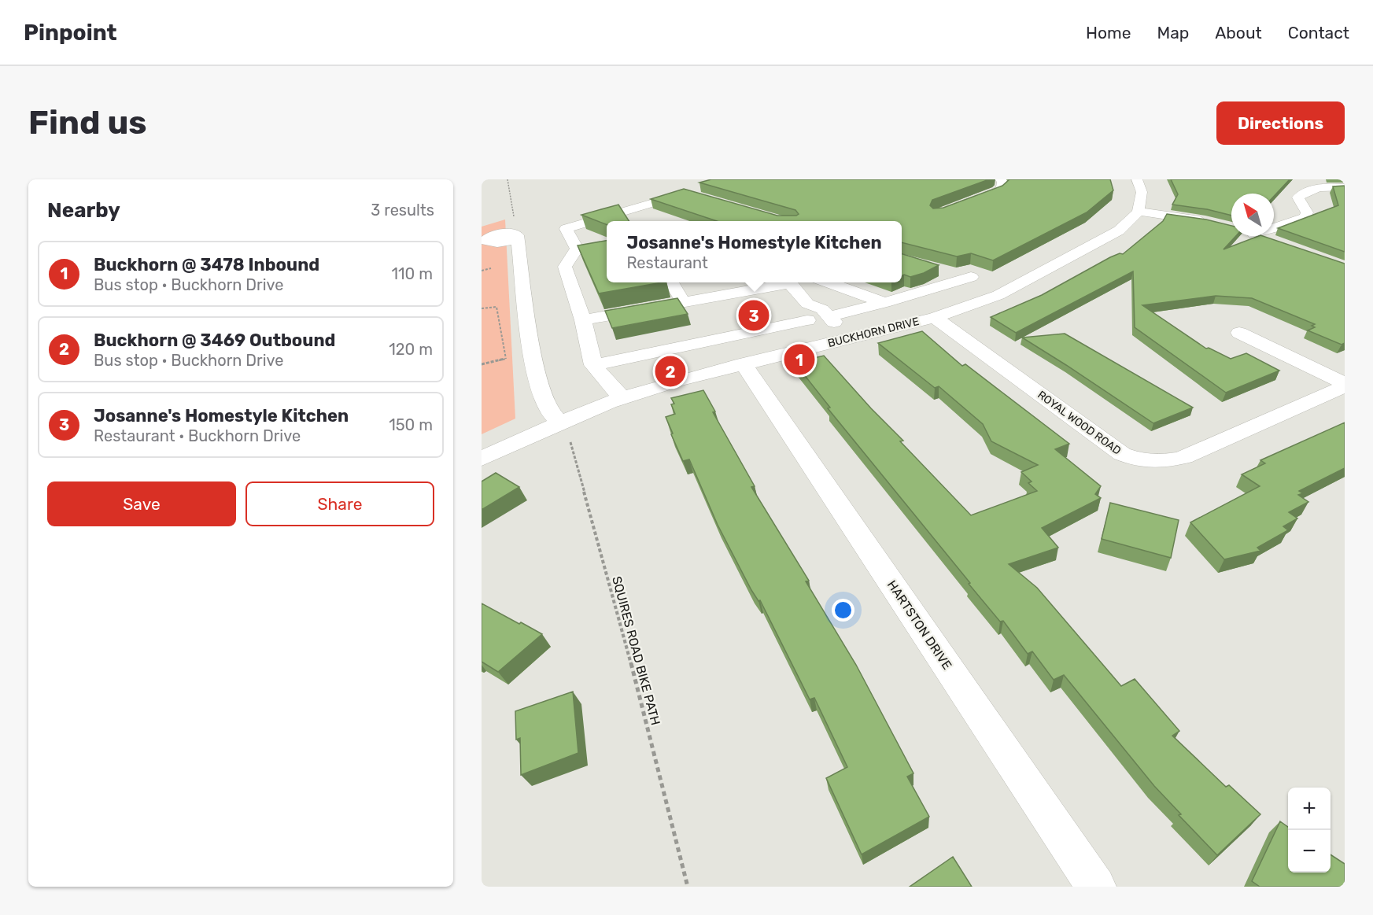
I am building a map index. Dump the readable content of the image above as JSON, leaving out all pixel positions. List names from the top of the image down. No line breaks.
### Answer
{"streets":{"street":["BUCKHORN DRIVE","ROYAL WOOD ROAD","HARTSTON DRIVE"],"path":["SQUIRES ROAD BIKE PATH"]},"crossings":[["BUCKHORN DRIVE","ROYAL WOOD ROAD"],["BUCKHORN DRIVE","HARTSTON DRIVE"],["BUCKHORN DRIVE","SQUIRES ROAD BIKE PATH"]],"north":"top left","page":{"header":"Pinpoint","nav":["Home","Map","About","Contact"],"buttons":["Directions",["Save","Share"]],"title":"Find us","heading":["Nearby","3 results"],"popup":["Josanne's Homestyle Kitchen","Restaurant"],"list":[{"mark":"1","name":"Buckhorn @ 3478 Inbound","note":"Bus stop · Buckhorn Drive","value":"110 m"},{"mark":"2","name":"Buckhorn @ 3469 Outbound","note":"Bus stop · Buckhorn Drive","value":"120 m"},{"mark":"3","name":"Josanne's Homestyle Kitchen","note":"Restaurant · Buckhorn Drive","value":"150 m"}],"pins":["3","1","2"],"map_buttons":["+","−"]}}
